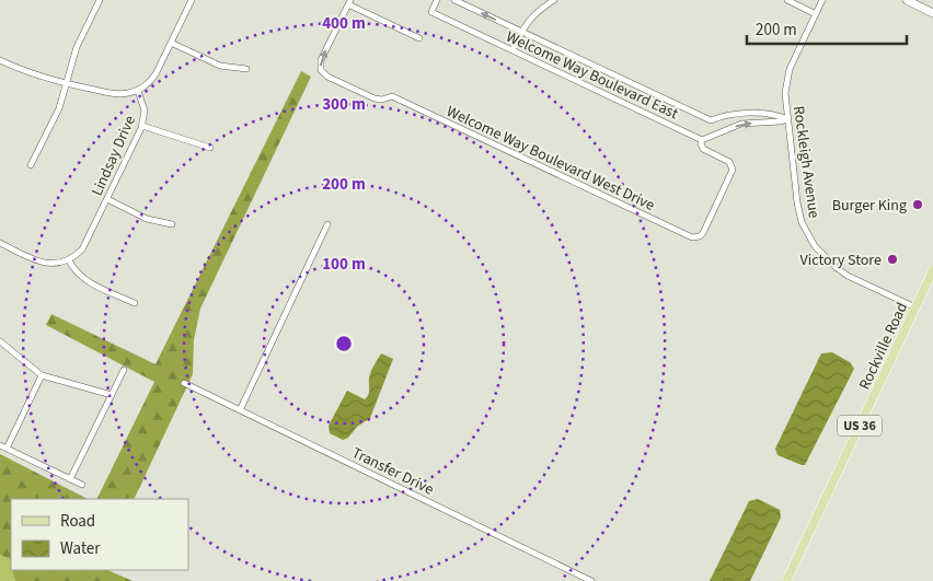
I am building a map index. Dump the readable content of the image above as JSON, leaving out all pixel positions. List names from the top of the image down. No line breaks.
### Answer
{"streets":{"main road":["Rockville Road","US 36"],"street":["Welcome Way Boulevard East","Lindsay Drive","Welcome Way Boulevard West Drive","Rockleigh Avenue","Transfer Drive"]},"crossings":[["Welcome Way Boulevard East","Welcome Way Boulevard West Drive"],["Rockleigh Avenue","Rockville Road"]],"places":["Burger King","Victory Store"],"legend":["Road","Water"],"scale_bar":"200 m","rings":["400 m","300 m","200 m","100 m"]}
